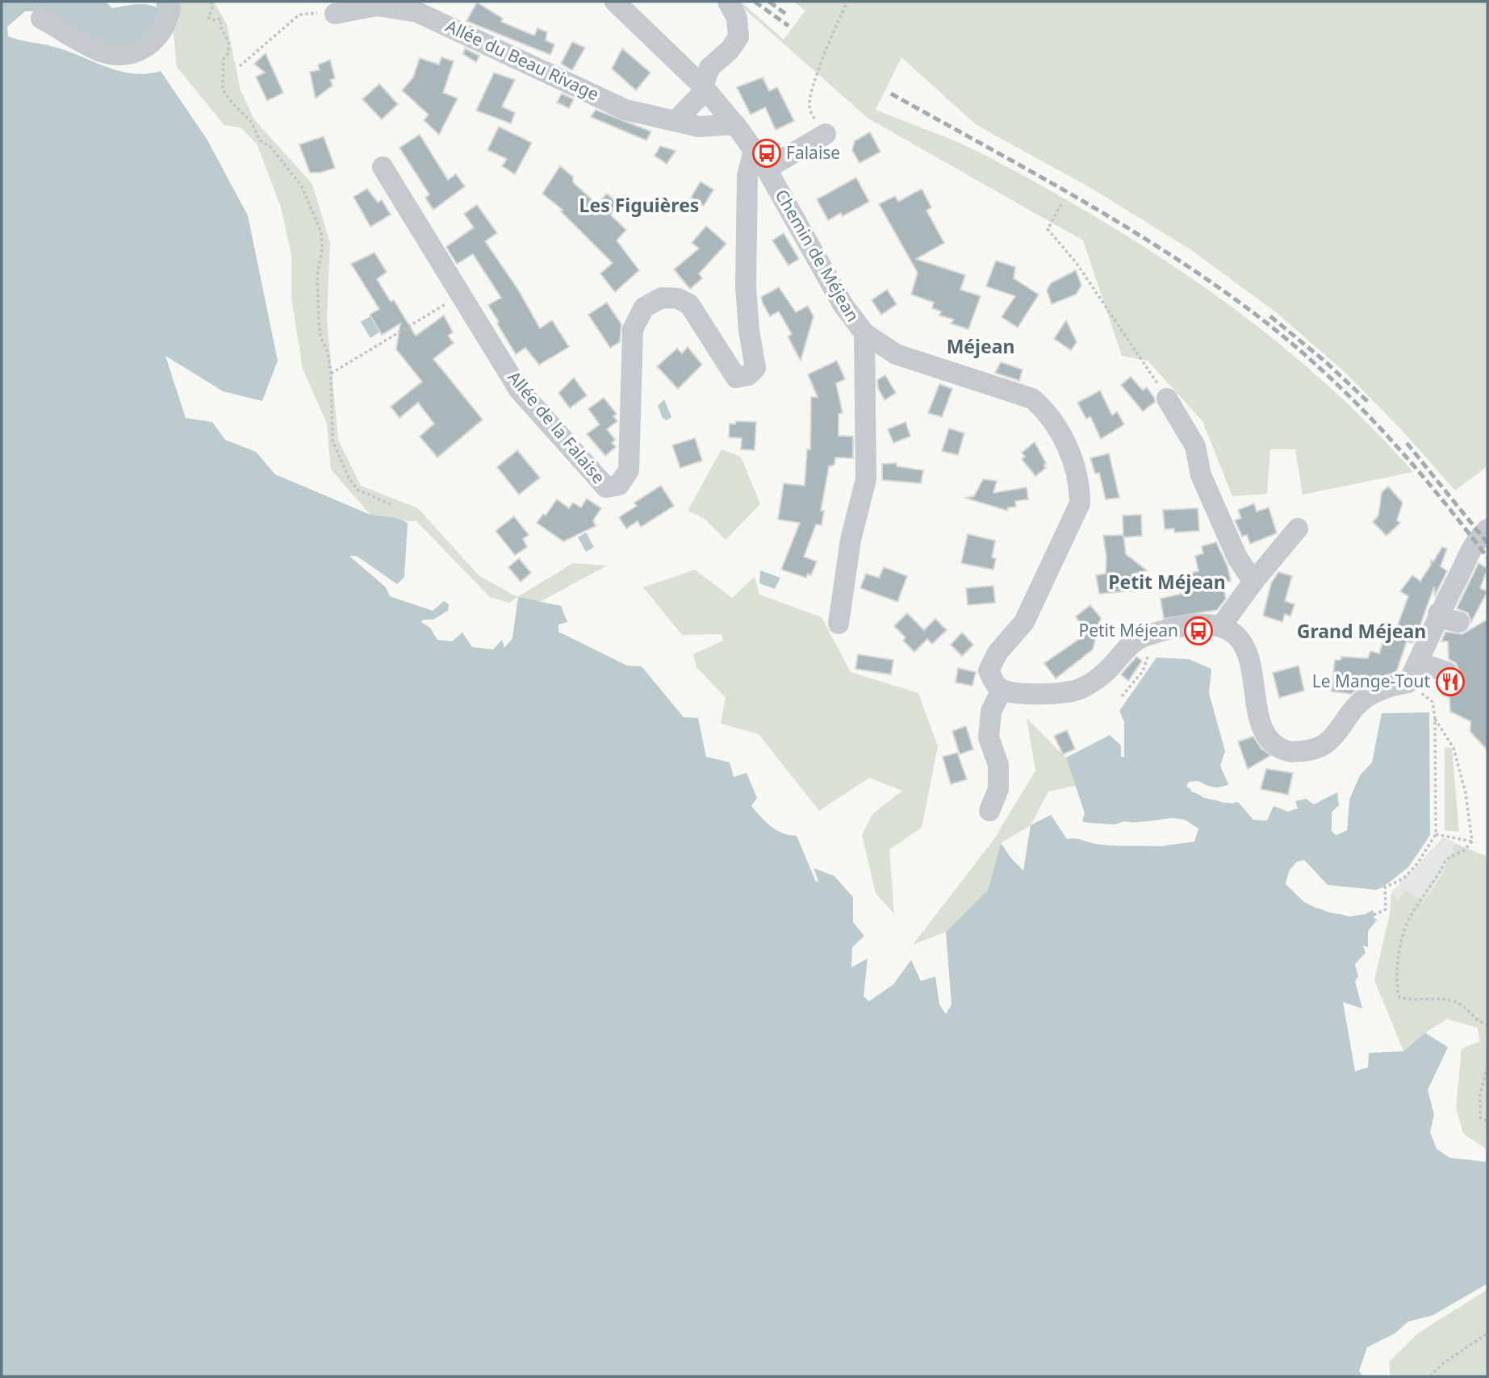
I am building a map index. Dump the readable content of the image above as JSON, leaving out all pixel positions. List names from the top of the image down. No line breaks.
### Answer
{"streets":{"street":["Allée du Beau Rivage","Chemin de Méjean","Allée de la Falaise"]},"crossings":[["Allée du Beau Rivage","Chemin de Méjean"],["Chemin de Méjean","Allée de la Falaise"]],"districts":["Les Figuières","Méjean","Petit Méjean","Grand Méjean"],"places":{"bus stop":["Falaise","Petit Méjean"],"restaurant":["Le Mange-Tout"]}}
